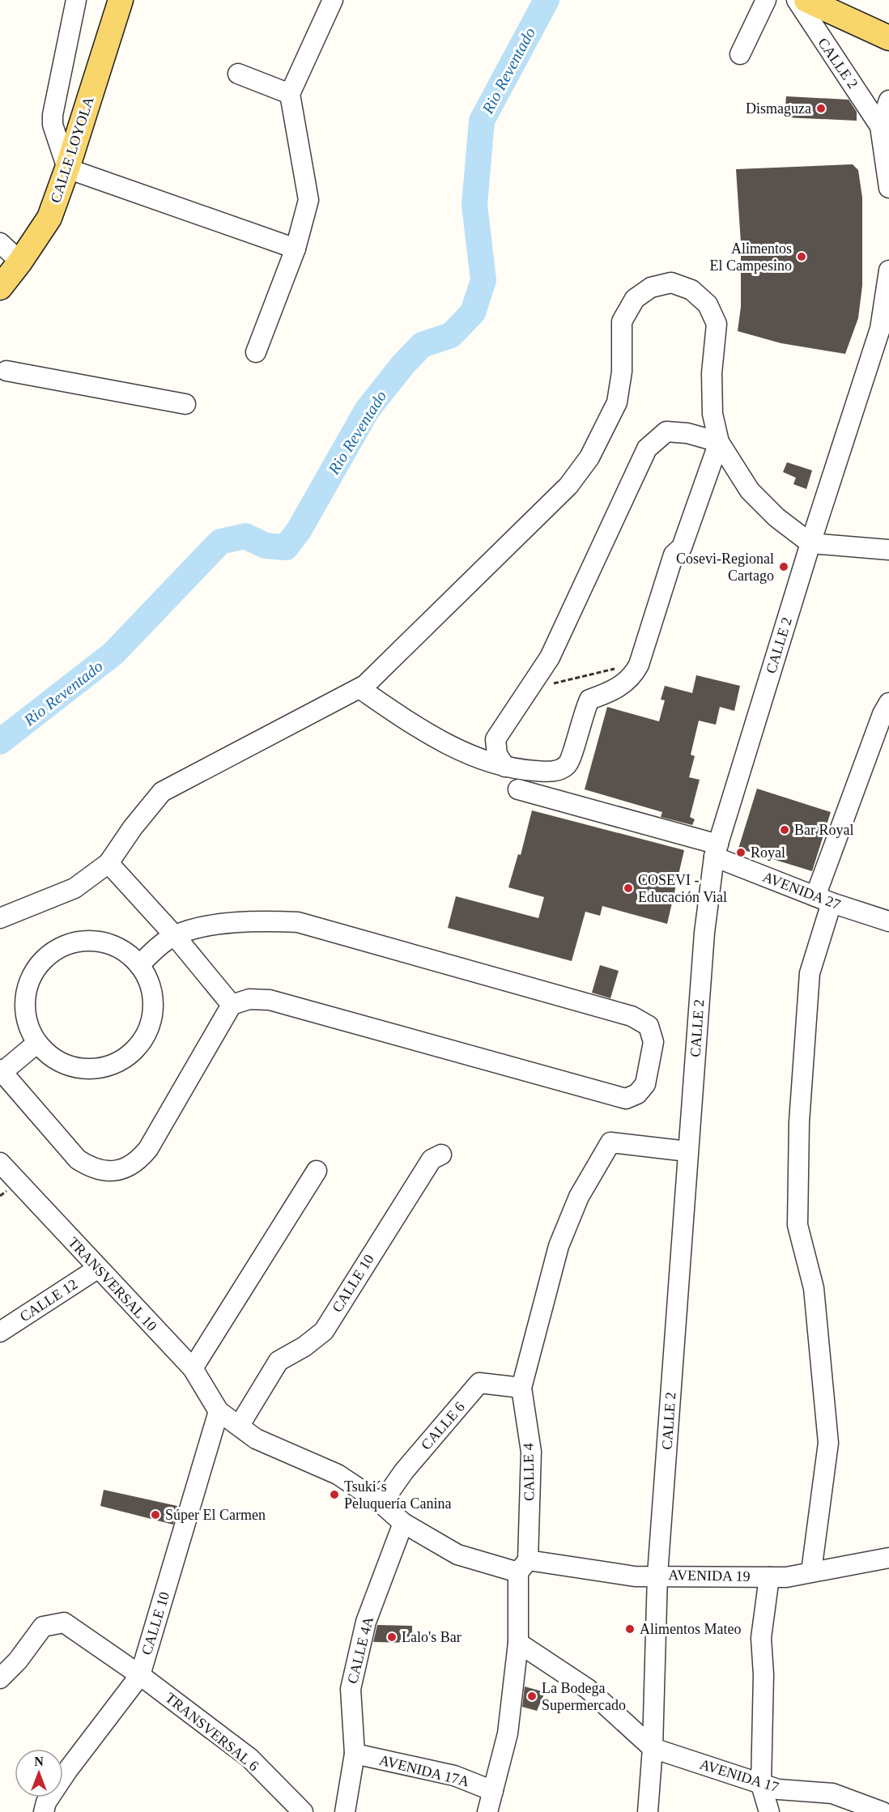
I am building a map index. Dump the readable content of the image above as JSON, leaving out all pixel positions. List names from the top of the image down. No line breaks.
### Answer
{"streets":{"main road":["CALLE LOYOLA"],"street":["CALLE 2","AVENIDA 27","CALLE 10","TRANSVERSAL 10","CALLE 12","CALLE 6","CALLE 4","AVENIDA 19","CALLE 4A","TRANSVERSAL 6","AVENIDA 17A","AVENIDA 17"]},"crossings":[["CALLE 2","AVENIDA 27"],["CALLE 2","CALLE 4"],["CALLE 2","AVENIDA 19"],["CALLE 2","AVENIDA 17"],["CALLE 10","TRANSVERSAL 10"],["CALLE 10","AVENIDA 19"],["CALLE 10","TRANSVERSAL 6"],["TRANSVERSAL 10","CALLE 12"],["TRANSVERSAL 10","AVENIDA 19"],["CALLE 6","CALLE 4"],["CALLE 6","AVENIDA 19"],["CALLE 4","AVENIDA 19"],["CALLE 4","AVENIDA 17A"],["AVENIDA 19","CALLE 4A"],["CALLE 4A","AVENIDA 17A"]],"water":["Rio Reventado"],"places":["Dismaguza","Alimentos El Campesino","Cosevi-Regional Cartago","Bar Royal","Royal","COSEVI - Educación Vial","Tsuki´s Peluquería Canina","Súper El Carmen","Alimentos Mateo","Lalo's Bar","La Bodega Supermercado"],"north":"top"}
